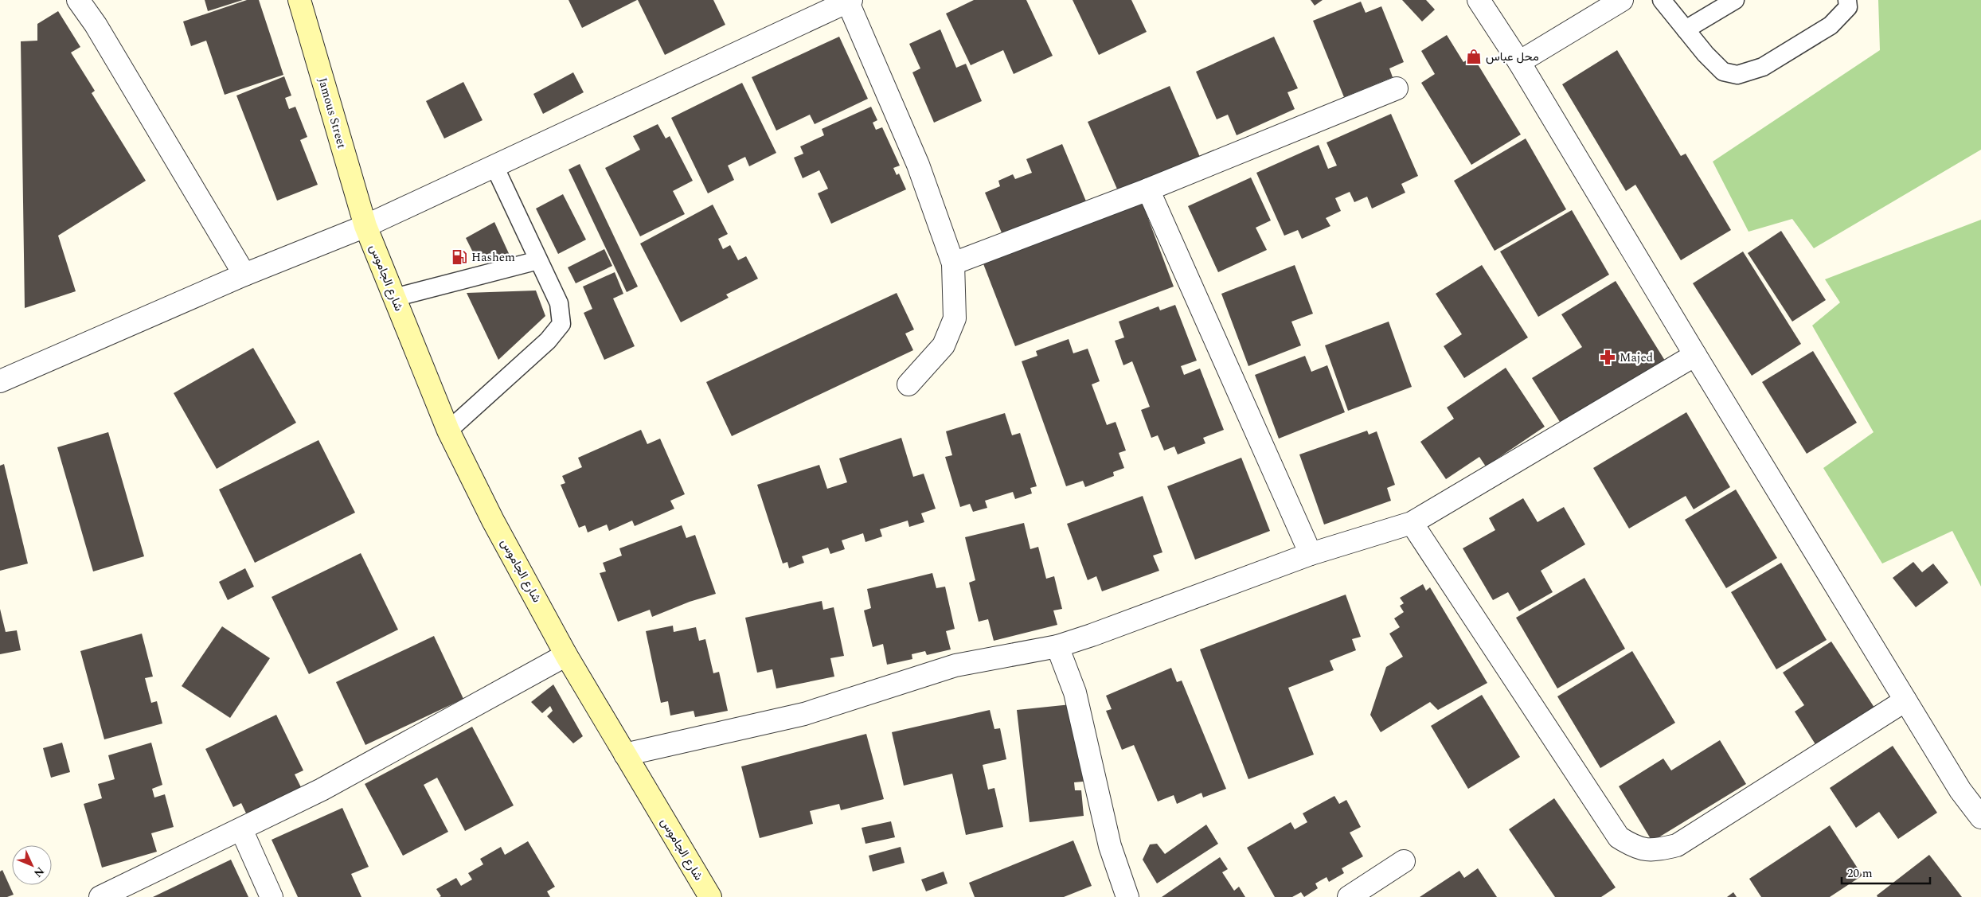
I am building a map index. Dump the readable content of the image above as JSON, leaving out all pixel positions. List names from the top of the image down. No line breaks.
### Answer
{"streets":{"street":["Jamous Street","شارع الجاموس"]},"crossings":[["Jamous Street","شارع الجاموس"]],"places":{"shop":["محل عباس"],"fuel station":["Hashem"],"pharmacy":["Majed"]},"scale_bar":"20 m","north":"bottom right"}
